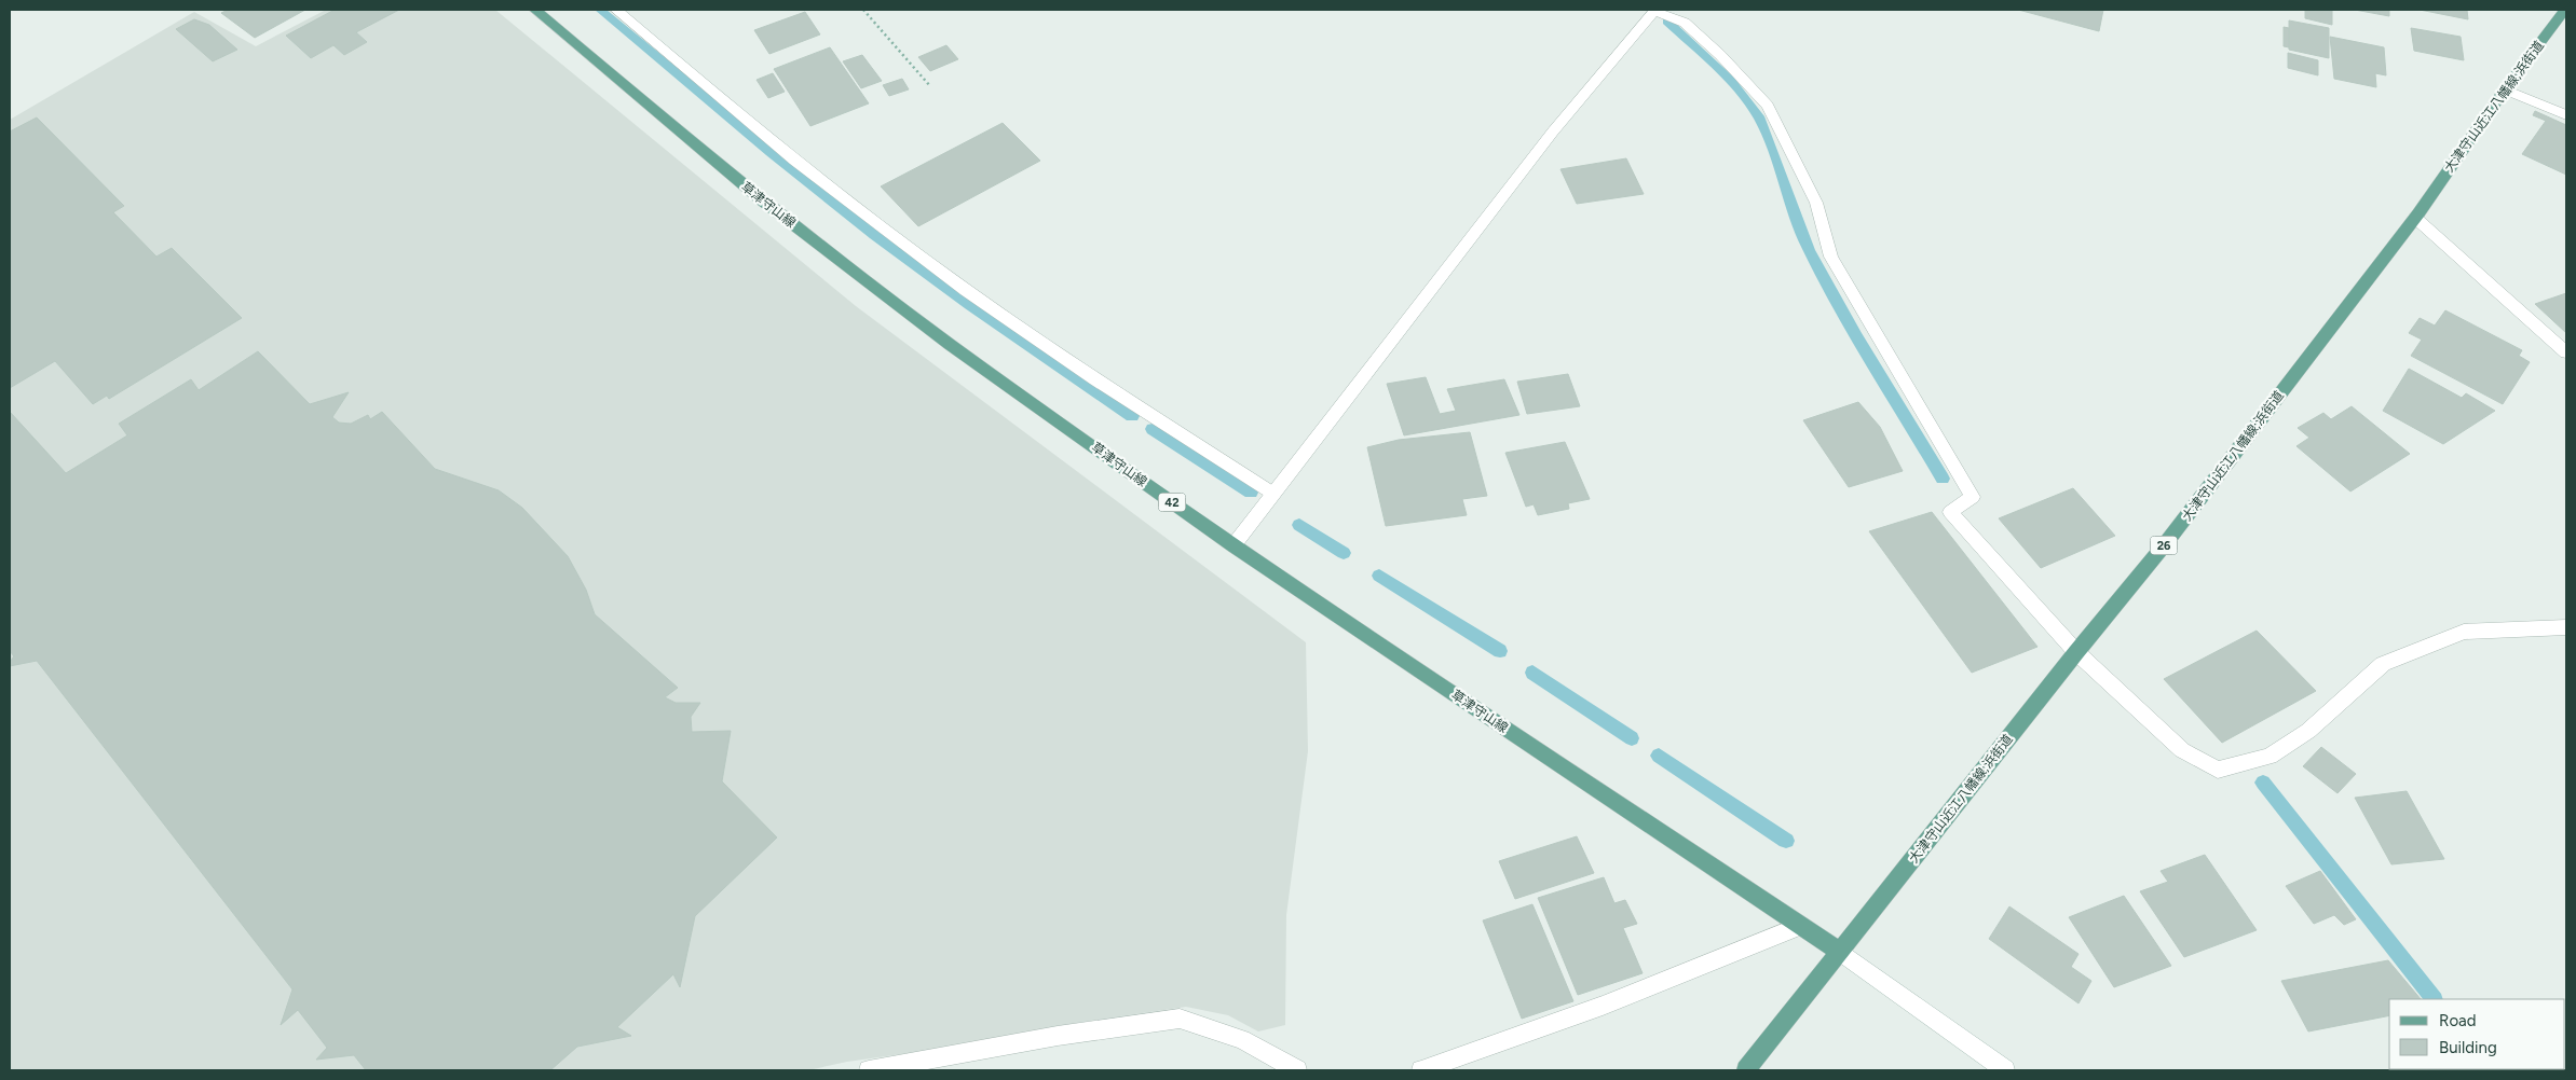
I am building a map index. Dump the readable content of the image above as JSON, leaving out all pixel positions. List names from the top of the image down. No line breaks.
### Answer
{"streets":{"main road":["大津守山近江八幡線;浜街道","草津守山線","42","26"]},"crossings":[["大津守山近江八幡線;浜街道","草津守山線"]],"legend":["Road","Building"]}
